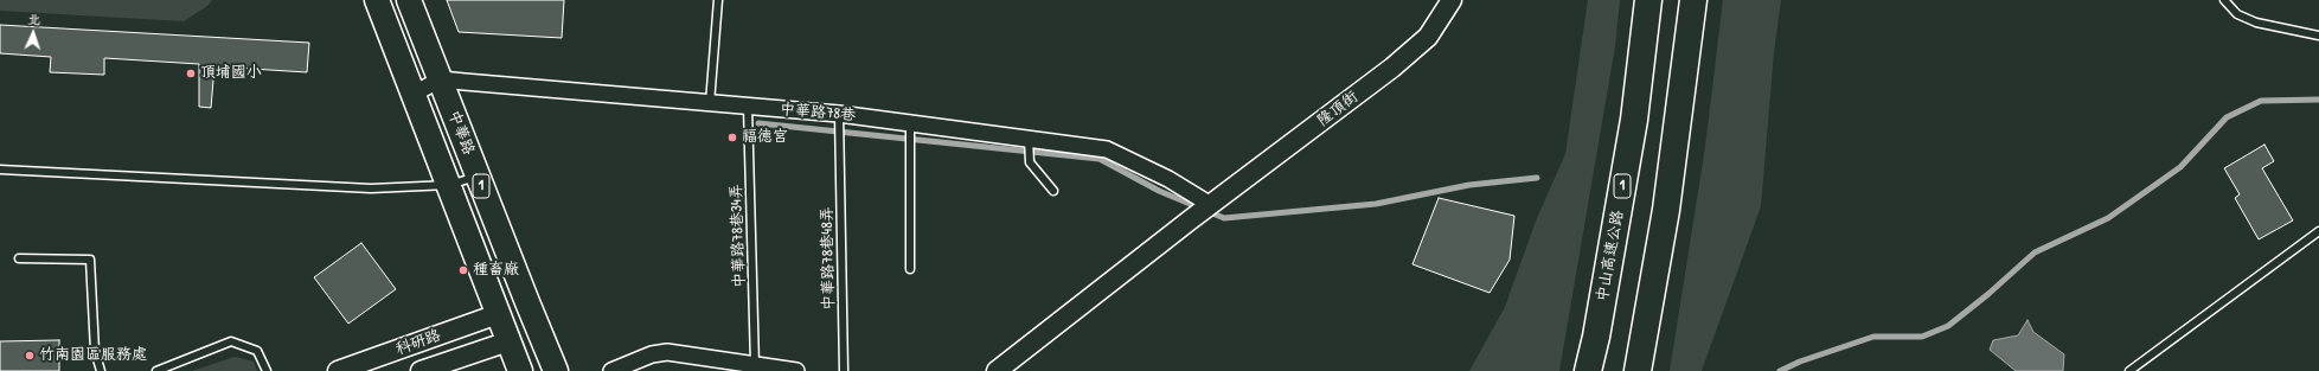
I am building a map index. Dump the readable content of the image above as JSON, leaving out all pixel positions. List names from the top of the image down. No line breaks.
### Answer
{"streets":{"highway":["1","中山高速公路"],"main road":["中華路"],"street":["隆頂街","中華路78巷","科研路"],"lane":["中華路78巷34弄","中華路78巷48弄"]},"crossings":[["隆頂街","中華路78巷"],["中華路78巷","中華路"],["中華路78巷","中華路78巷34弄"],["中華路78巷","中華路78巷48弄"],["中華路","科研路"]],"places":["頂埔國小","福德宮","種畜廠","竹南園區服務處"],"north":"top"}
